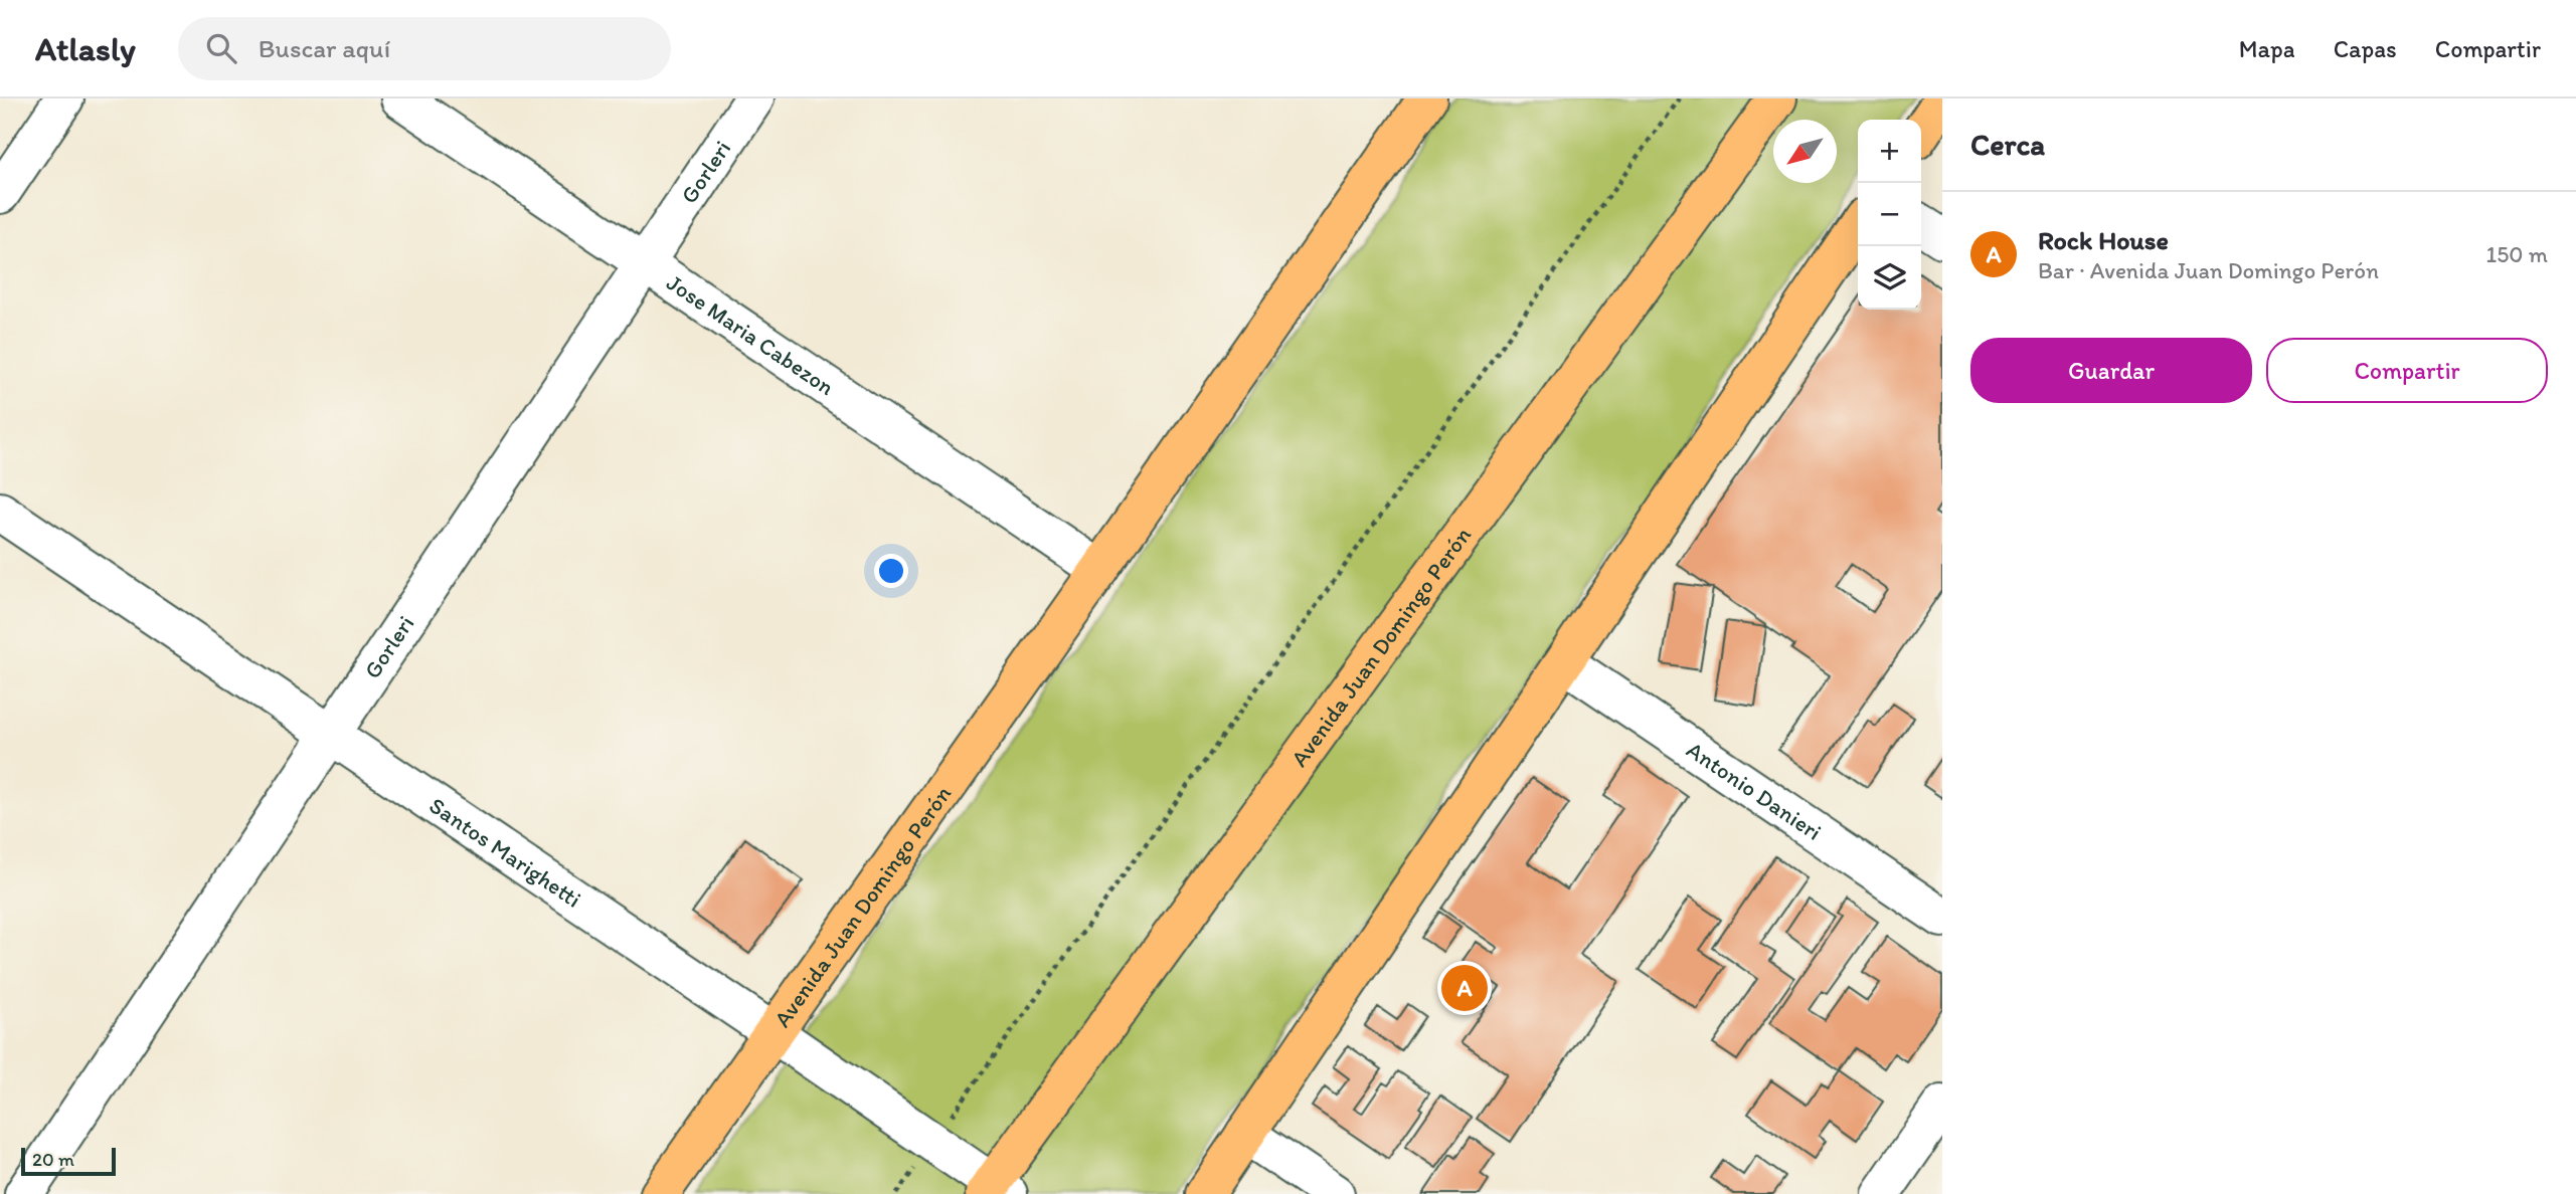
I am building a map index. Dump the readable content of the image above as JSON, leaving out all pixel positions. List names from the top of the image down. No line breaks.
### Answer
{"streets":{"main road":["Avenida Juan Domingo Perón"],"street":["Gorleri","Jose Maria Cabezon","Antonio Danieri","Santos Marighetti"]},"crossings":[["Gorleri","Jose Maria Cabezon"],["Gorleri","Santos Marighetti"],["Jose Maria Cabezon","Avenida Juan Domingo Perón"],["Avenida Juan Domingo Perón","Santos Marighetti"]],"scale_bar":"20 m","north":"bottom left","page":{"header":"Atlasly","search":"Buscar aquí","nav":["Mapa","Capas","Compartir"],"heading":"Cerca","map_buttons":["+","−"],"list":[{"mark":"A","name":"Rock House","note":"Bar · Avenida Juan Domingo Perón","value":"150 m"}],"buttons":["Guardar","Compartir"],"pins":"A","scale":"20 m"}}
